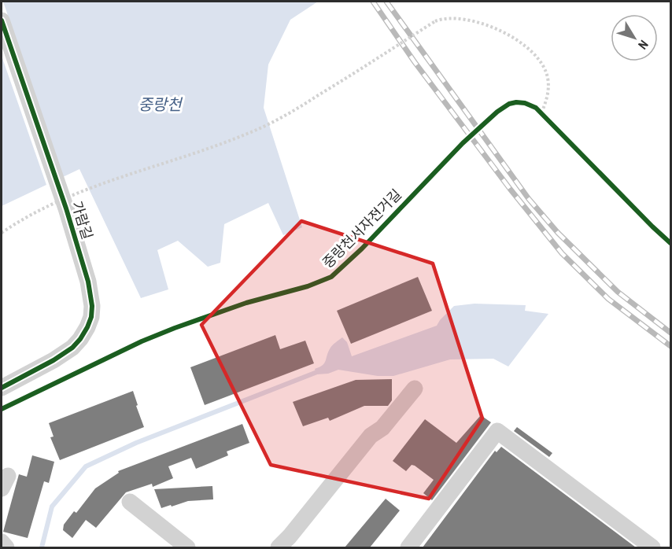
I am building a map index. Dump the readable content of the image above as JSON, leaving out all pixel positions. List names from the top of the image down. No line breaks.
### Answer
{"streets":{"street":["가람길"],"cycle path":["중랑천서자전거길"]},"water":["중랑천"],"north":"bottom right"}
